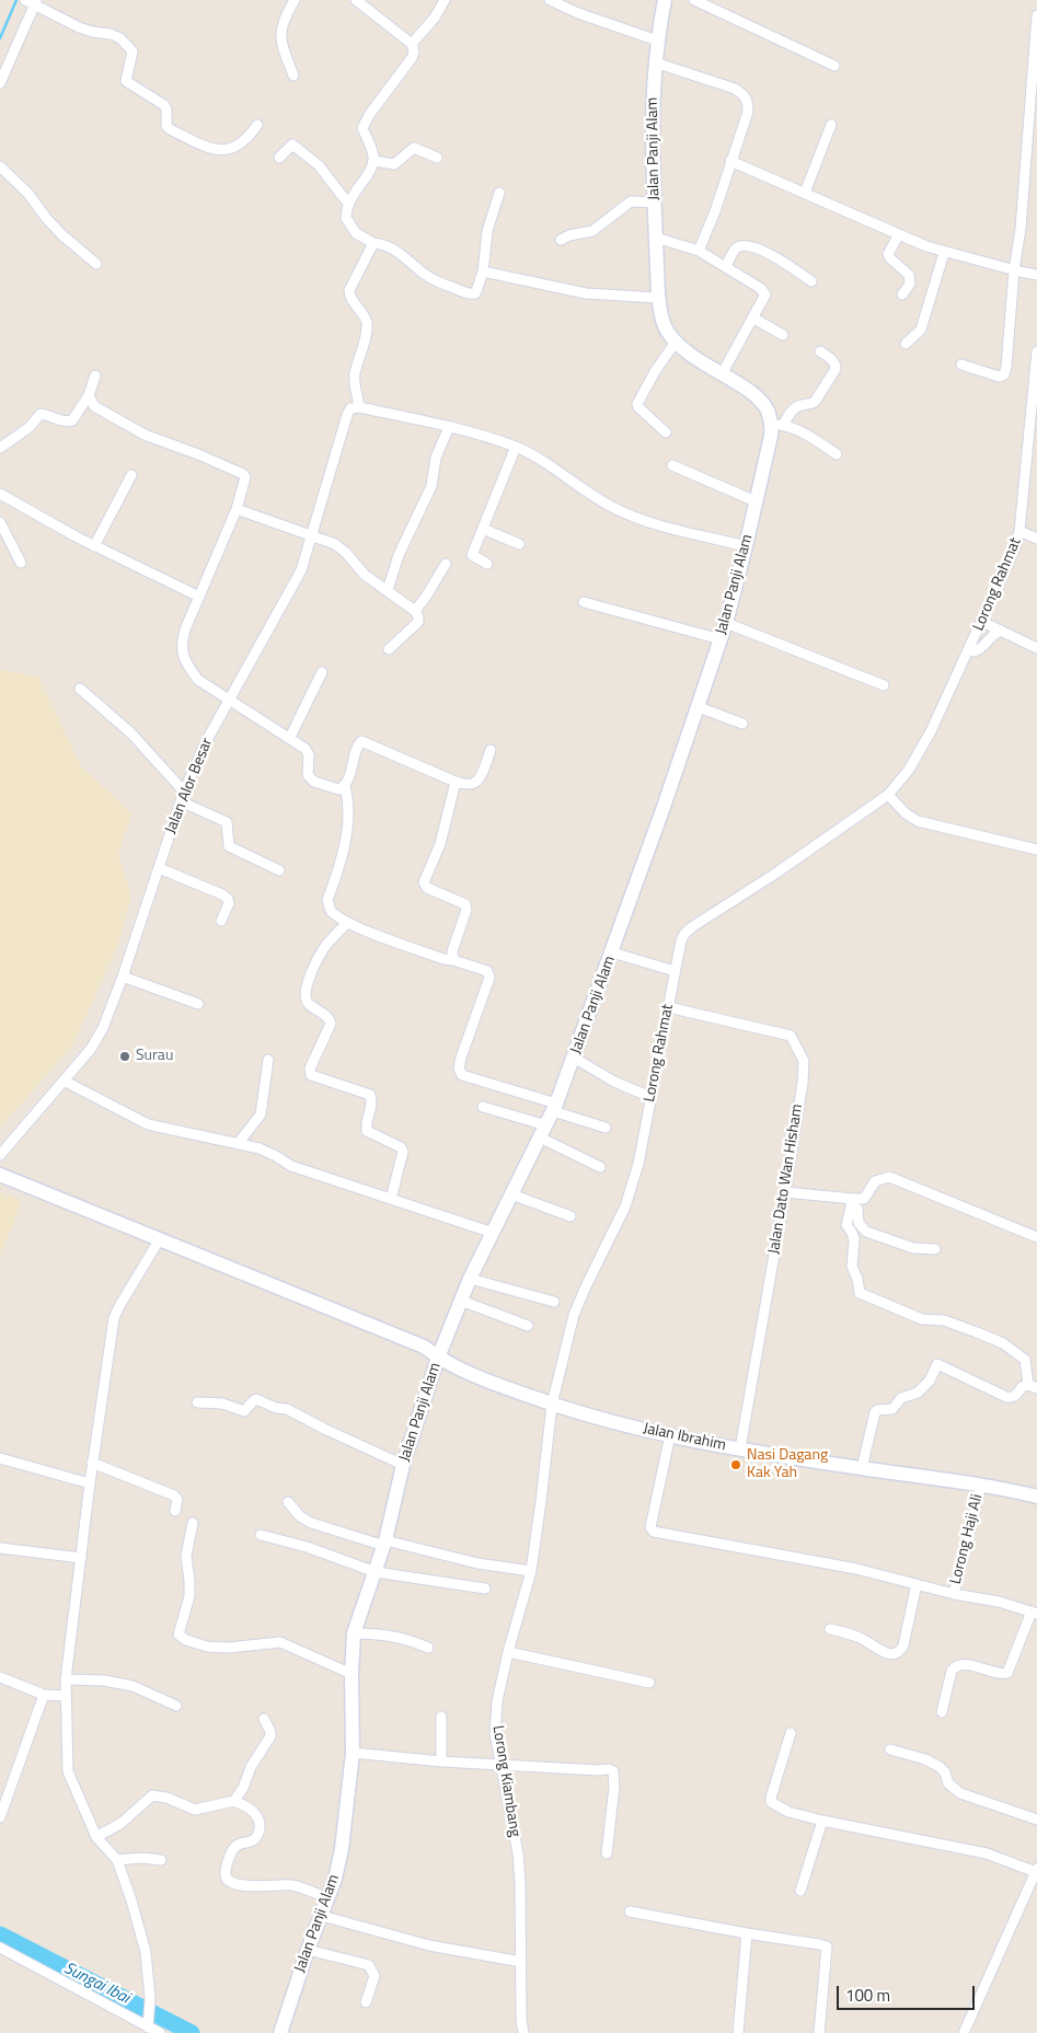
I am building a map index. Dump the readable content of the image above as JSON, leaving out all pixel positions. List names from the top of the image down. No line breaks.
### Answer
{"streets":{"main road":["Jalan Panji Alam","Jalan Ibrahim"],"street":["Lorong Rahmat","Jalan Alor Besar","Jalan Dato Wan Hisham","Lorong Haji Ali","Lorong Kiambang"]},"crossings":[["Jalan Panji Alam","Jalan Ibrahim"],["Lorong Rahmat","Jalan Dato Wan Hisham"],["Lorong Rahmat","Jalan Ibrahim"],["Lorong Rahmat","Lorong Kiambang"],["Jalan Dato Wan Hisham","Jalan Ibrahim"],["Jalan Ibrahim","Lorong Haji Ali"],["Jalan Ibrahim","Lorong Kiambang"]],"water":["Sungai Ibai"],"places":["Surau","Nasi Dagang Kak Yah"],"scale_bar":"100 m"}
